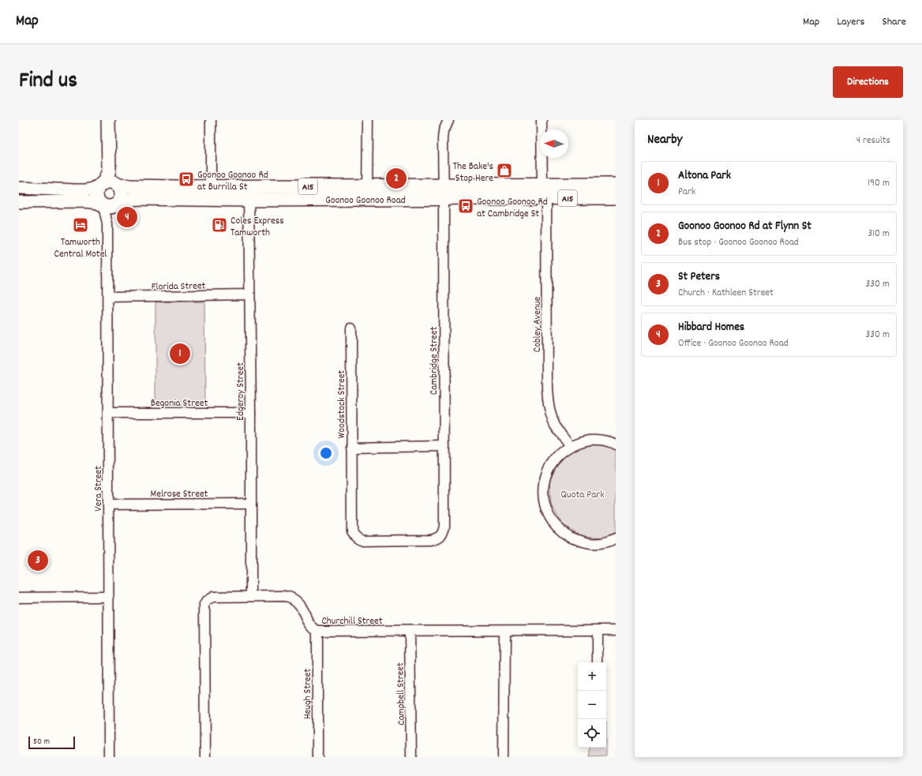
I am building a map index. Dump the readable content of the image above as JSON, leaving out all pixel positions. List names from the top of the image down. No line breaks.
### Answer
{"streets":{"highway":["A15","Goonoo Goonoo Road"],"street":["Florida Street","Cobley Avenue","Cambridge Street","Edgeroy Street","Begonia Street","Woodstock Street","Vera Street","Melrose Street","Churchill Street","Heugh Street","Campbell Street"]},"crossings":[["Goonoo Goonoo Road","Cobley Avenue"],["Goonoo Goonoo Road","Cambridge Street"],["Goonoo Goonoo Road","Edgeroy Street"],["Goonoo Goonoo Road","Vera Street"],["Florida Street","Edgeroy Street"],["Florida Street","Vera Street"],["Cambridge Street","Woodstock Street"],["Edgeroy Street","Begonia Street"],["Edgeroy Street","Melrose Street"],["Edgeroy Street","Churchill Street"],["Begonia Street","Vera Street"],["Vera Street","Melrose Street"],["Churchill Street","Heugh Street"],["Churchill Street","Campbell Street"]],"parks":["Quota Park"],"places":{"shop":["The Bake's Stop Here"],"bus stop":["Goonoo Goonoo Rd at Burrilla St","Goonoo Goonoo Rd at Cambridge St"],"hotel":["Tamworth Central Motel"],"fuel station":["Coles Express Tamworth"]},"scale_bar":"50 m","north":"left","page":{"header":"Map","nav":["Map","Layers","Share"],"title":"Find us","buttons":"Directions","heading":["Nearby","4 results"],"list":[{"mark":"1","name":"Altona Park","note":"Park","value":"190 m"},{"mark":"2","name":"Goonoo Goonoo Rd at Flynn St","note":"Bus stop · Goonoo Goonoo Road","value":"310 m"},{"mark":"3","name":"St Peters","note":"Church · Kathleen Street","value":"330 m"},{"mark":"4","name":"Hibbard Homes","note":"Office · Goonoo Goonoo Road","value":"330 m"}],"pins":["2","4","1","3"],"map_buttons":["+","−"],"scale":"50 m"}}
